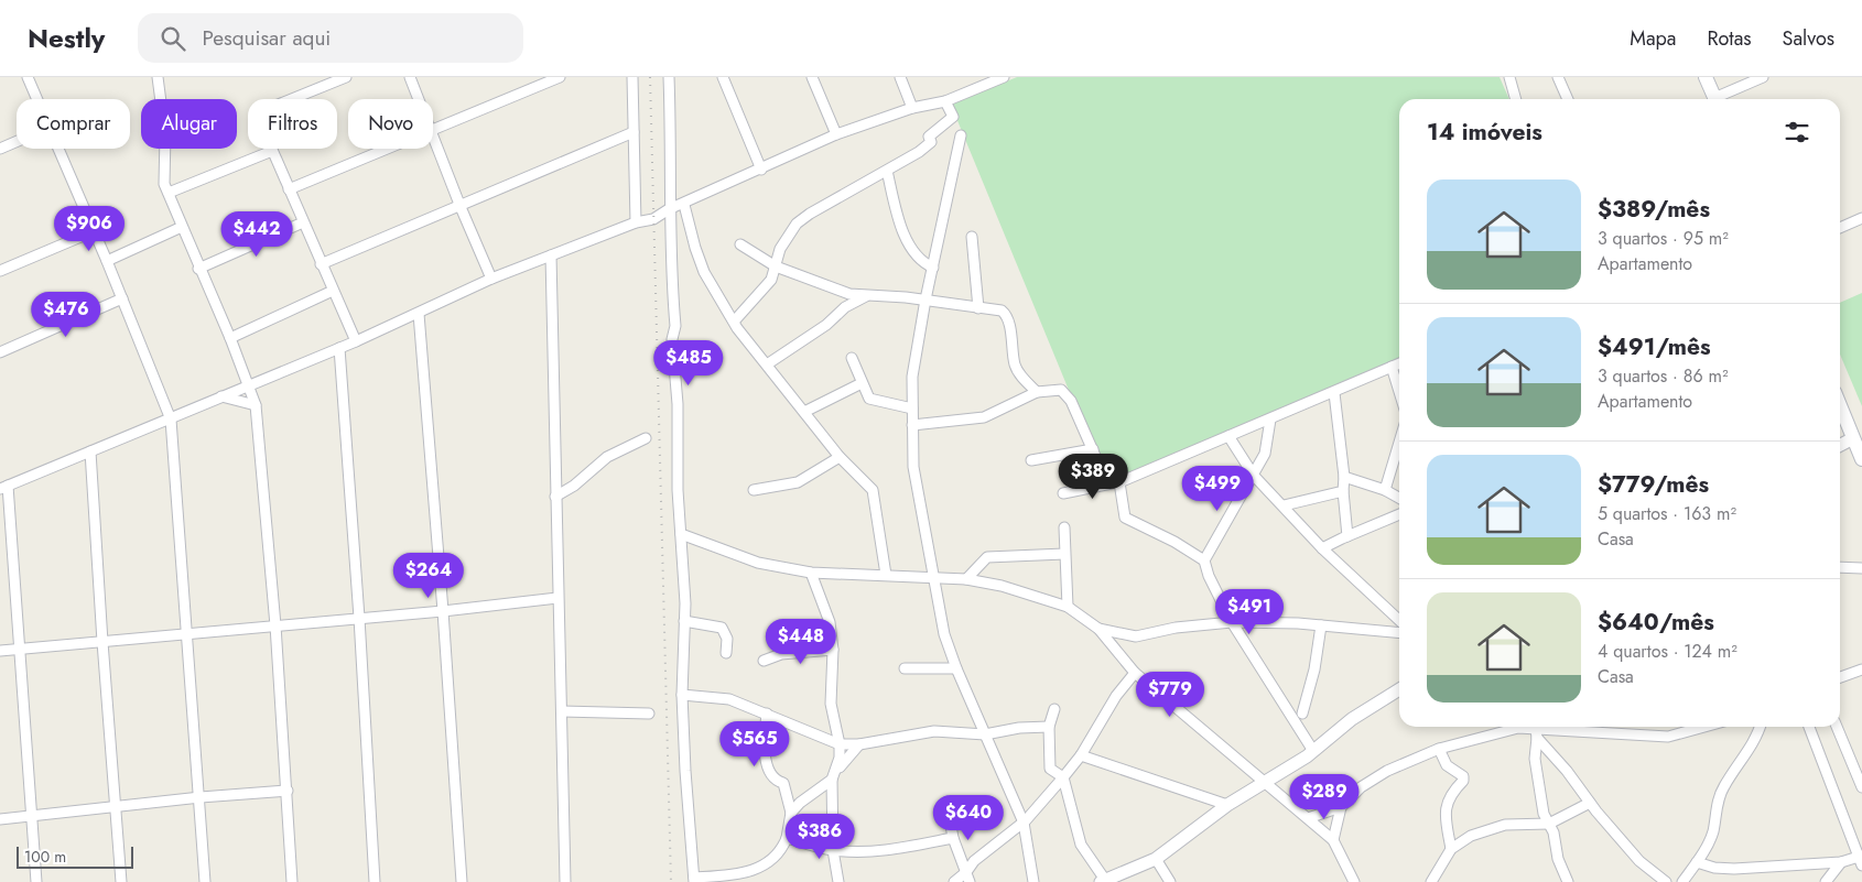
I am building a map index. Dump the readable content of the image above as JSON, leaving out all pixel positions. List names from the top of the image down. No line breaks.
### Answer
{"scale_bar":"100 m","page":{"header":"Nestly","search":"Pesquisar aqui","nav":["Mapa","Rotas","Salvos"],"chip":["Comprar","Alugar","Filtros","Novo"],"heading":"14 imóveis","list":[{"name":"$389/mês","note":"3 quartos · 95 m² · Apartamento"},{"name":"$491/mês","note":"3 quartos · 86 m² · Apartamento"},{"name":"$779/mês","note":"5 quartos · 163 m² · Casa"},{"name":"$640/mês","note":"4 quartos · 124 m² · Casa"}],"price":["$906","$442","$476","$485","$389","$499","$264","$491","$448","$779","$565","$289","$640","$386"],"scale":"100 m"}}
